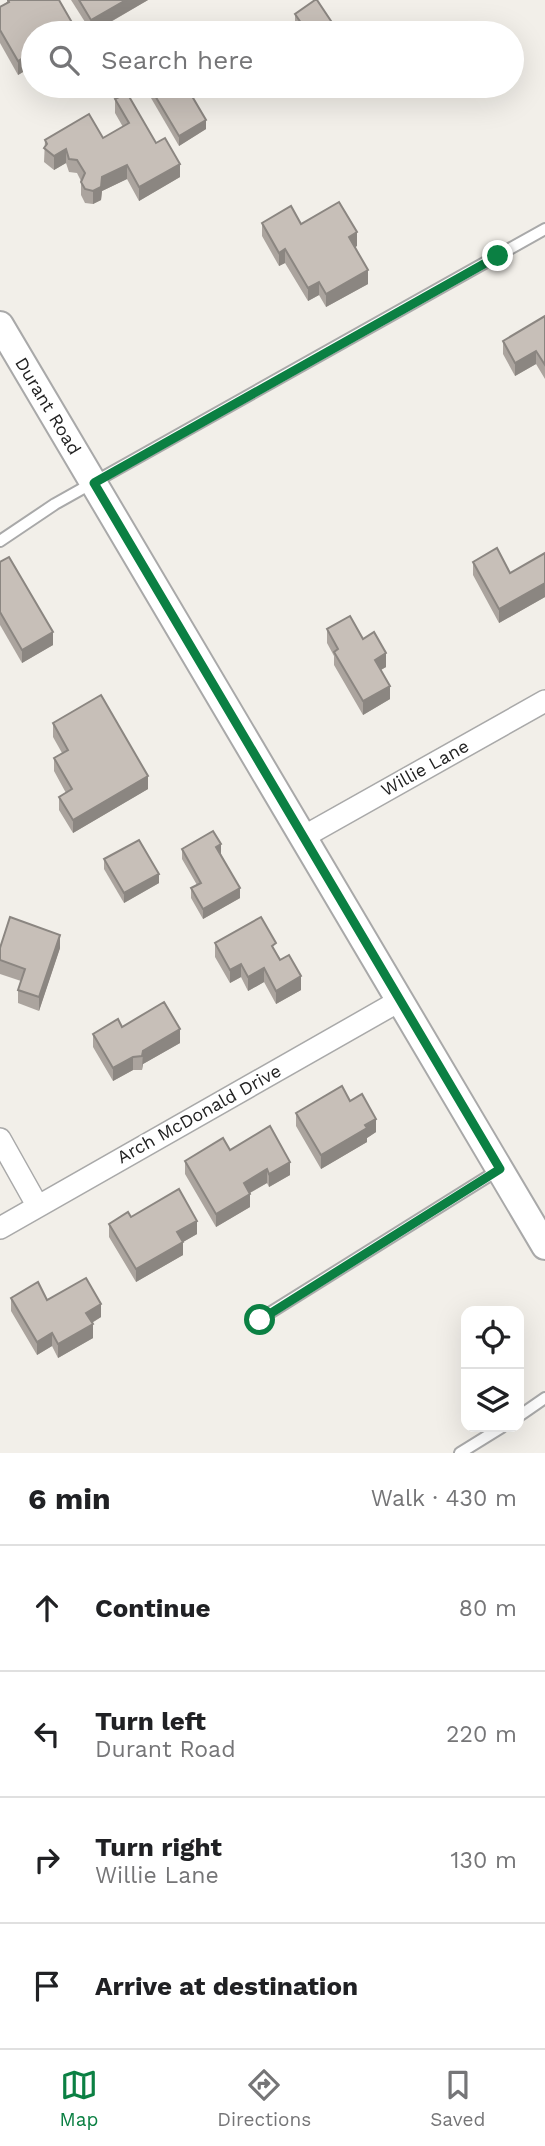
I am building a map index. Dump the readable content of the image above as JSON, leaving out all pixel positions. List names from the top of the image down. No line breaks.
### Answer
{"streets":{"street":["Durant Road","Willie Lane","Arch McDonald Drive"]},"crossings":[["Durant Road","Willie Lane"],["Durant Road","Arch McDonald Drive"]],"page":{"search":"Search here","heading":["6 min","Walk · 430 m"],"list":[["Continue","80 m"],["Turn left","Durant Road","220 m"],["Turn right","Willie Lane","130 m"],"Arrive at destination"],"nav":["Map","Directions","Saved"]}}
